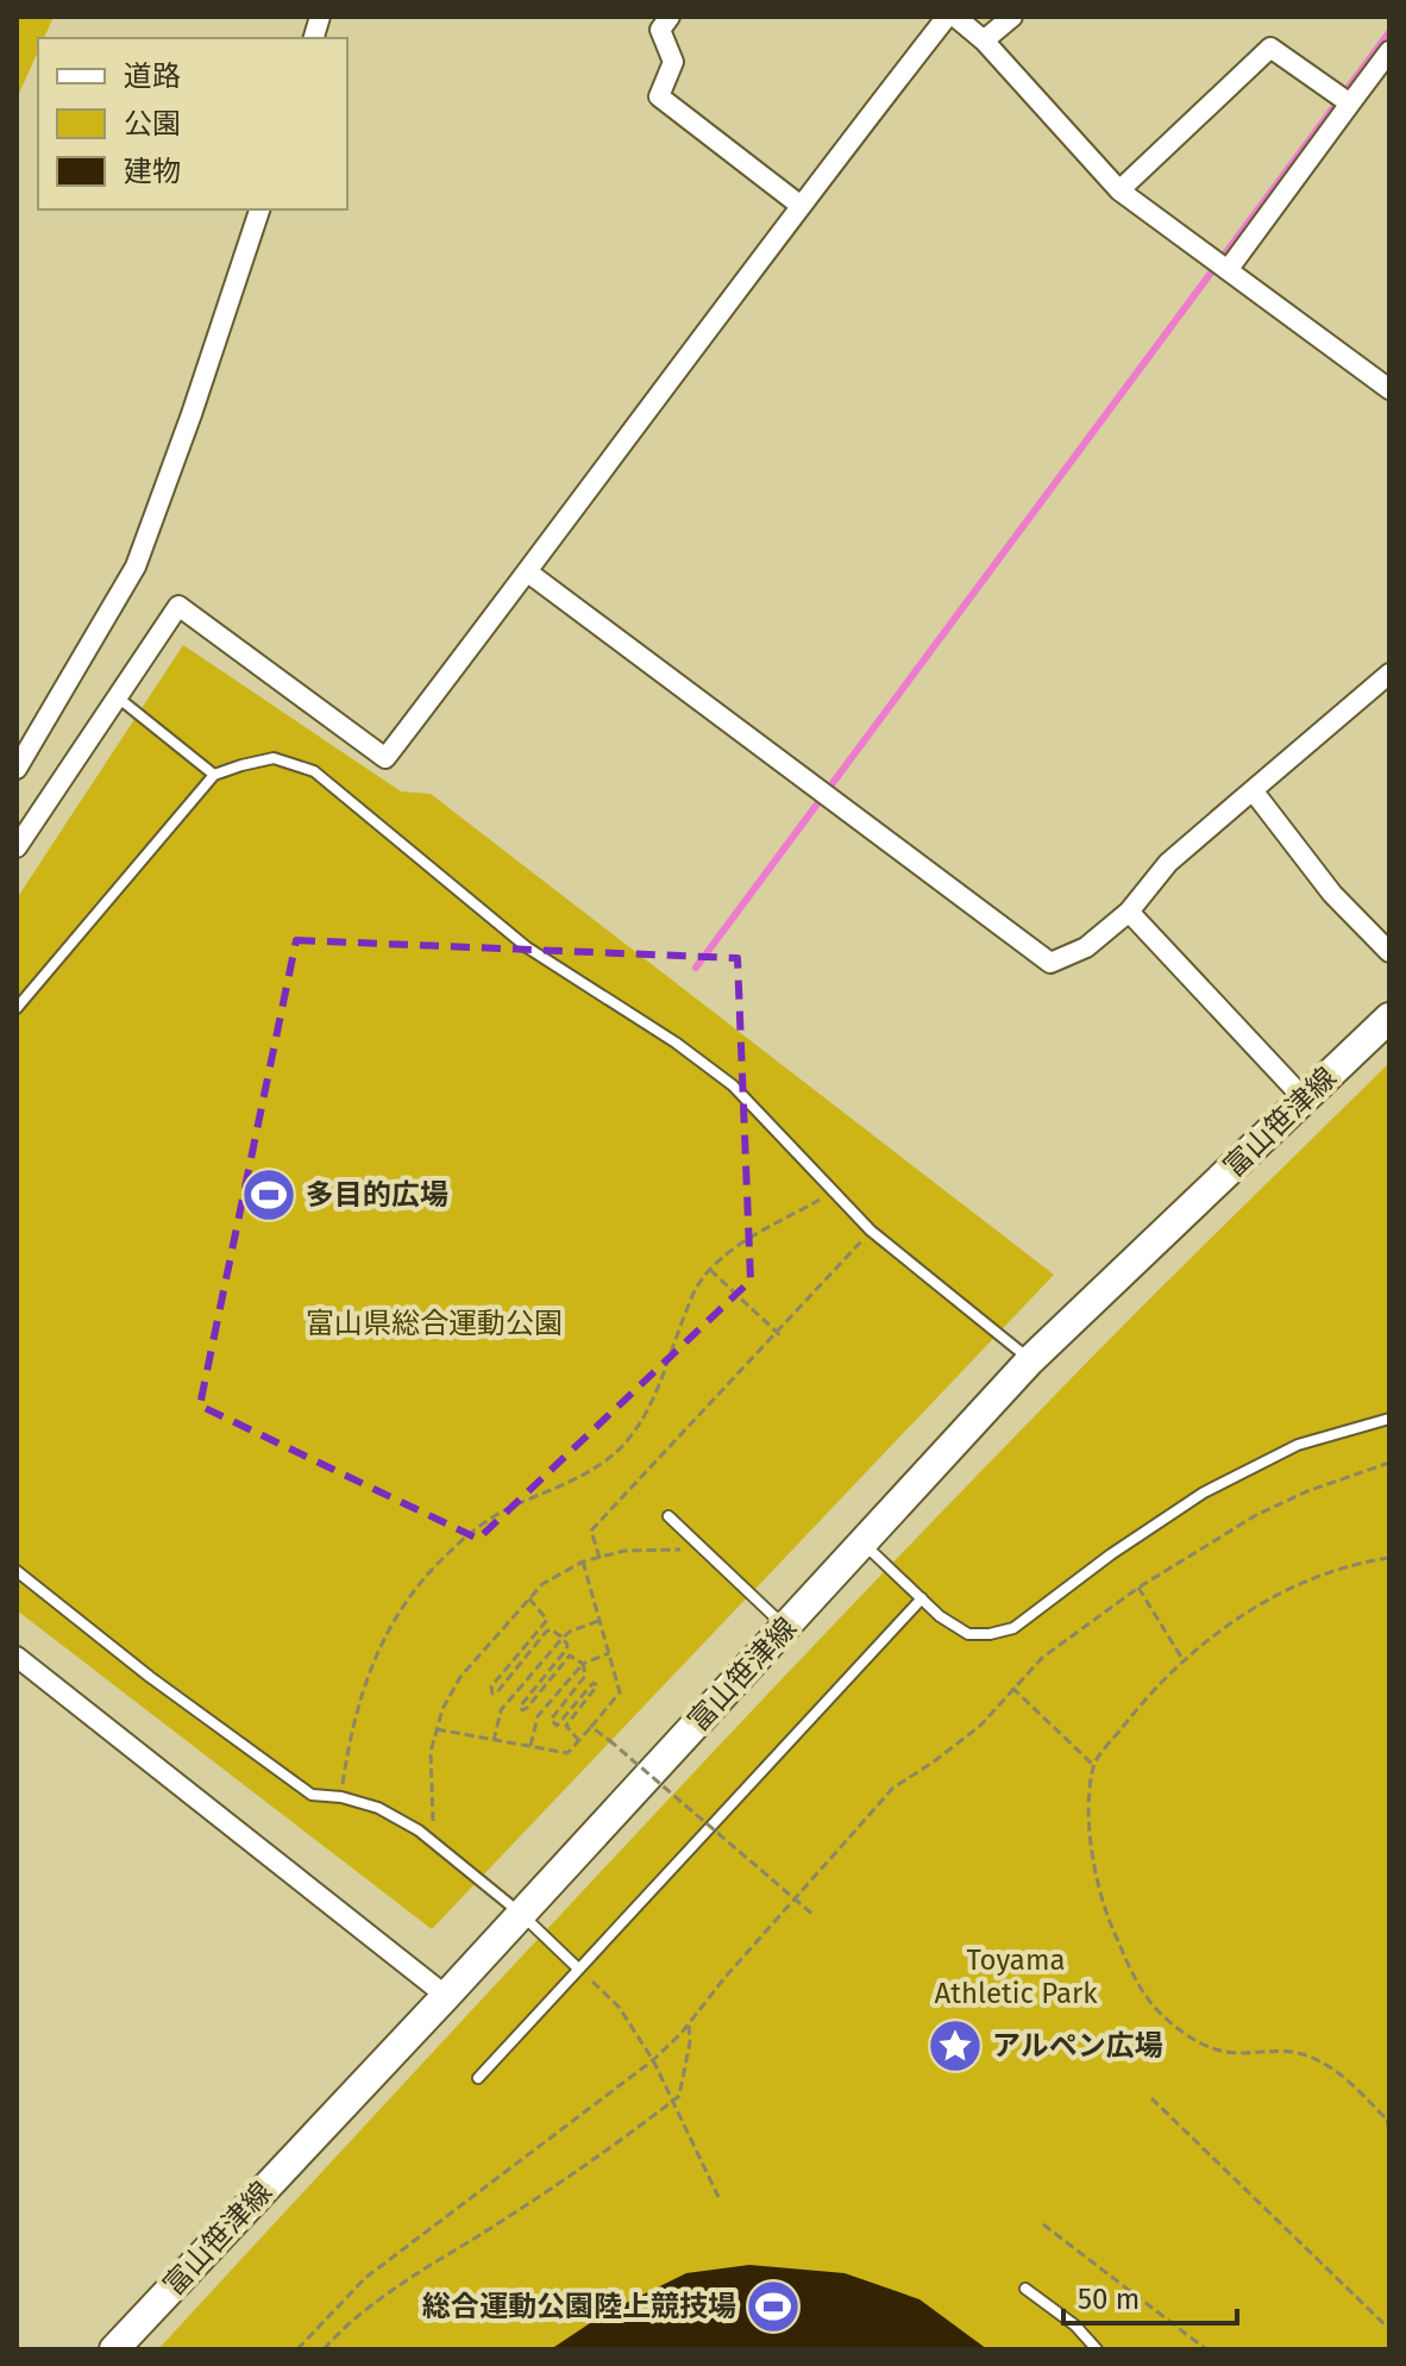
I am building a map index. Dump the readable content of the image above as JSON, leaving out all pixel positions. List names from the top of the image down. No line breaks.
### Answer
{"streets":{"main road":["富山笹津線"]},"parks":["富山県総合運動公園","Toyama Athletic Park"],"places":{"sports":["多目的広場","総合運動公園陸上競技場"],"place":["アルペン広場"]},"legend":["道路","公園","建物"],"scale_bar":"50 m"}
